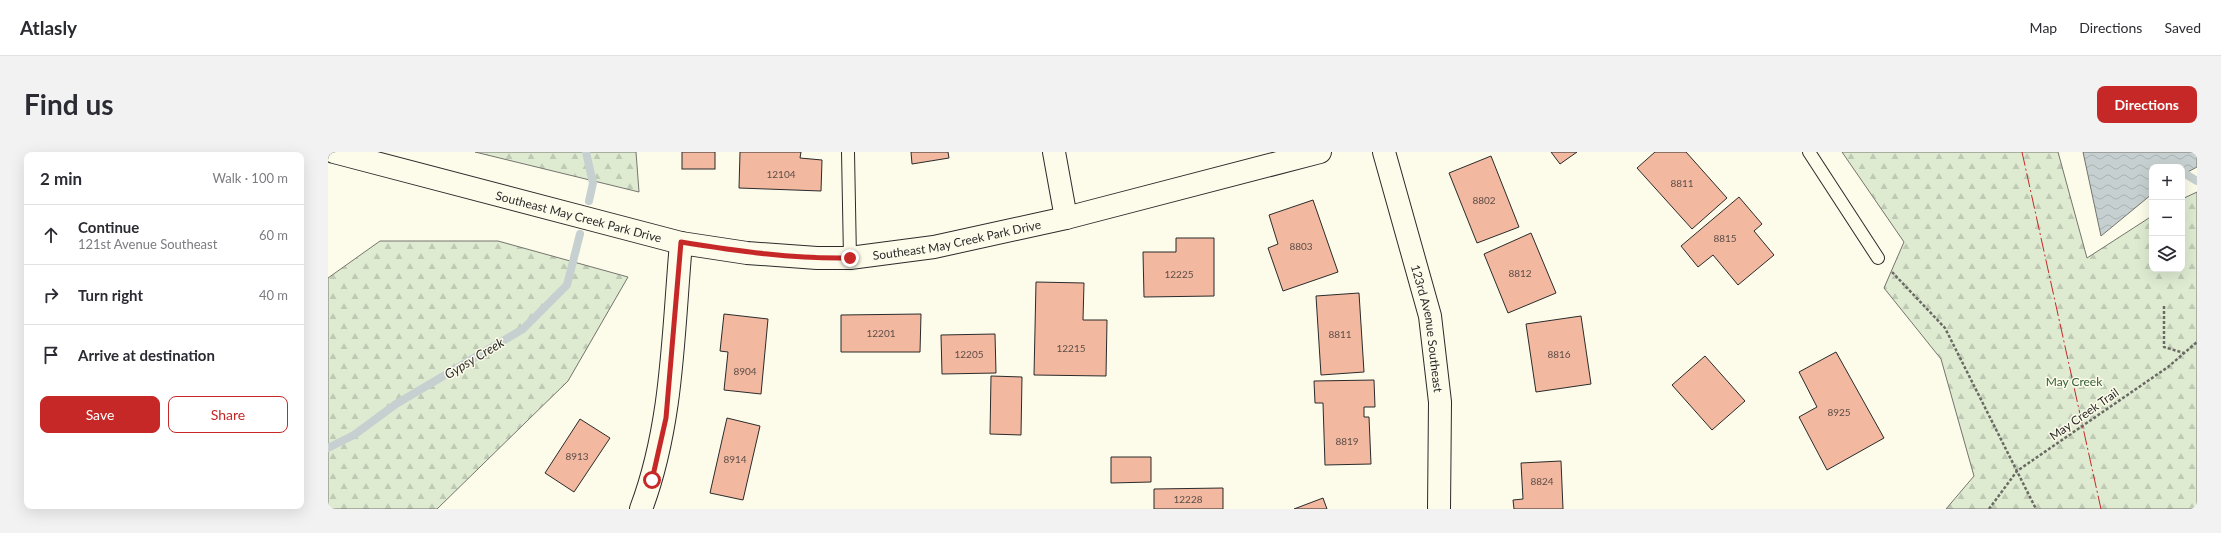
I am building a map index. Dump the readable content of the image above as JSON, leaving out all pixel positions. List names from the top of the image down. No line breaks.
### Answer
{"streets":{"street":["Southeast May Creek Park Drive","123rd Avenue Southeast"],"path":["May Creek Trail"]},"water":["Gypsy Creek"],"parks":["May Creek"],"house_numbers":["12104","8811","8802","8815","8803","8812","12225","12201","8811","12215","12205","8816","8904","8925","8819","8913","8914","8824","12228"],"page":{"header":"Atlasly","nav":["Map","Directions","Saved"],"buttons":["Directions",["Save","Share"]],"title":"Find us","heading":["2 min","Walk · 100 m"],"map_buttons":["+","−"],"list":[["Continue","121st Avenue Southeast","60 m"],["Turn right","40 m"],"Arrive at destination"]}}
